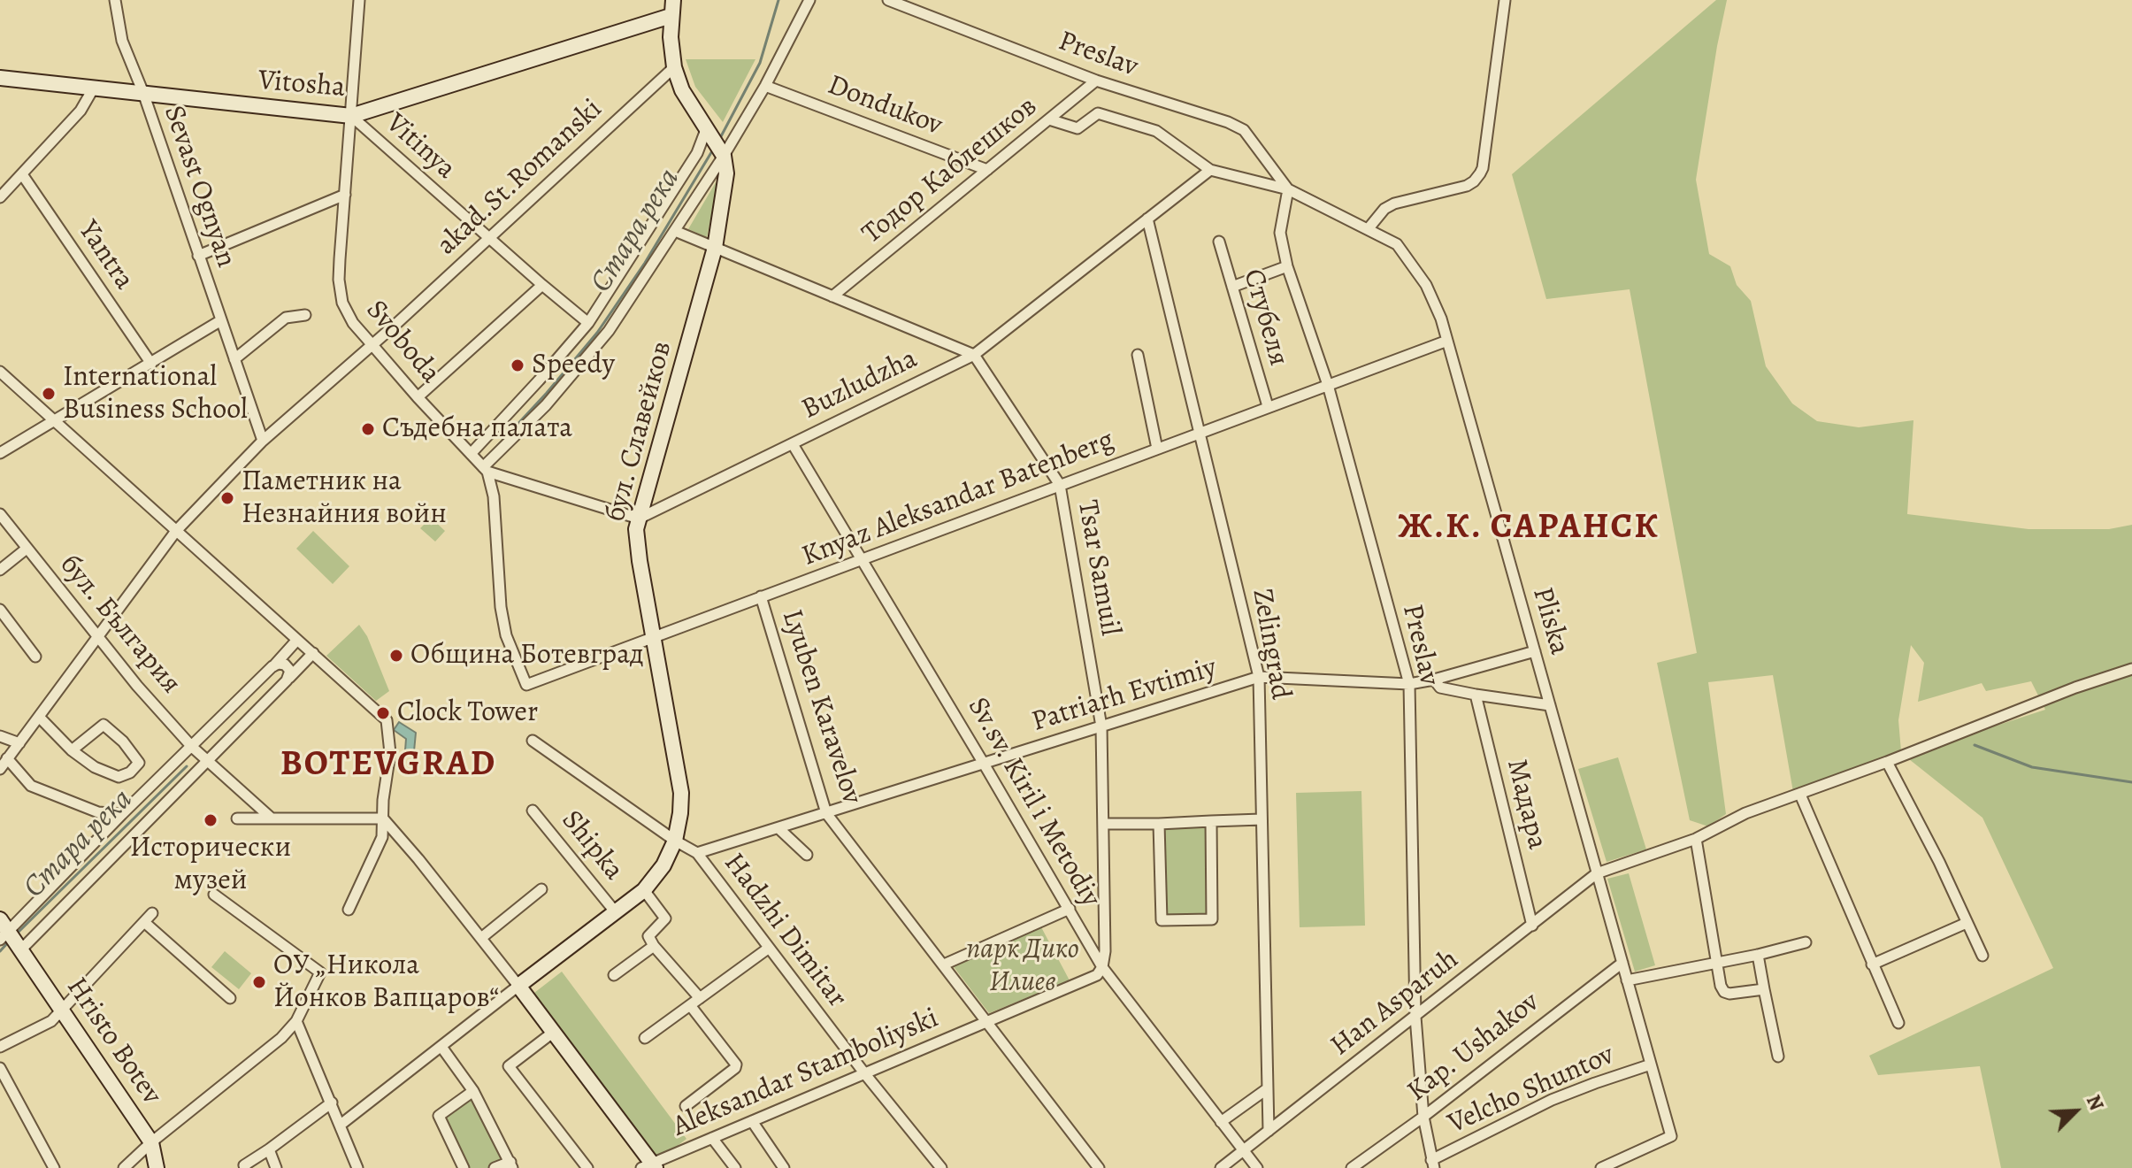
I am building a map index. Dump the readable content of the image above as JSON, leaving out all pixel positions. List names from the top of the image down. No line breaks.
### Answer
{"streets":{"street":["Preslav","Vitosha","Dondukov","Vitinya","Тодор Каблешков","akad.St.Romanski","Sevast Ognyan","Yantra","Стубеля","Svoboda","Buzludzha","бул. Славейков","Knyaz Aleksandar Batenberg","Tsar Samuil","Pliska","бул. България","Zelingrad","Patriarh Evtimiy","Lyuben Karavelov","Sv.sv. Kiril i Metodiy","Мадара","Shipka","Hadzhi Dimitar","Han Asparuh","Hristo Botev","Kap. Ushakov","Aleksandar Stamboliyski","Velcho Shuntov"]},"crossings":[["Preslav","Тодор Каблешков"],["Preslav","Knyaz Aleksandar Batenberg"],["Preslav","Pliska"],["Preslav","Patriarh Evtimiy"],["Preslav","Han Asparuh"],["Preslav","Kap. Ushakov"],["Preslav","Velcho Shuntov"],["Vitosha","Vitinya"],["Vitosha","Sevast Ognyan"],["Vitosha","Svoboda"],["Dondukov","Тодор Каблешков"],["Vitinya","akad.St.Romanski"],["Vitinya","Svoboda"],["akad.St.Romanski","Sevast Ognyan"],["akad.St.Romanski","Svoboda"],["akad.St.Romanski","бул. България"],["Стубеля","Knyaz Aleksandar Batenberg"],["Svoboda","Knyaz Aleksandar Batenberg"],["Buzludzha","бул. Славейков"],["Buzludzha","Tsar Samuil"],["Buzludzha","Pliska"],["Buzludzha","Zelingrad"],["Buzludzha","Sv.sv. Kiril i Metodiy"],["бул. Славейков","Knyaz Aleksandar Batenberg"],["Knyaz Aleksandar Batenberg","Tsar Samuil"],["Knyaz Aleksandar Batenberg","Pliska"],["Knyaz Aleksandar Batenberg","Zelingrad"],["Knyaz Aleksandar Batenberg","Lyuben Karavelov"],["Knyaz Aleksandar Batenberg","Sv.sv. Kiril i Metodiy"],["Tsar Samuil","Patriarh Evtimiy"],["Tsar Samuil","Sv.sv. Kiril i Metodiy"],["Tsar Samuil","Aleksandar Stamboliyski"],["Pliska","Patriarh Evtimiy"],["Pliska","Han Asparuh"],["Pliska","Kap. Ushakov"],["Pliska","Velcho Shuntov"],["Zelingrad","Patriarh Evtimiy"],["Zelingrad","Han Asparuh"],["Patriarh Evtimiy","Lyuben Karavelov"],["Patriarh Evtimiy","Sv.sv. Kiril i Metodiy"],["Patriarh Evtimiy","Hadzhi Dimitar"],["Lyuben Karavelov","Aleksandar Stamboliyski"],["Sv.sv. Kiril i Metodiy","Han Asparuh"],["Sv.sv. Kiril i Metodiy","Aleksandar Stamboliyski"],["Мадара","Han Asparuh"],["Hadzhi Dimitar","Aleksandar Stamboliyski"]],"districts":["Ж.К. САРАНСК","BOTEVGRAD"],"water":["Стара река"],"parks":["парк Дико Илиев"],"places":["Speedy","International Business School","Съдебна палата","Паметник на Незнайния войн","Община Ботевград","Clock Tower","Исторически музей","ОУ „Никола Йонков Вапцаров“"],"north":"top right"}
